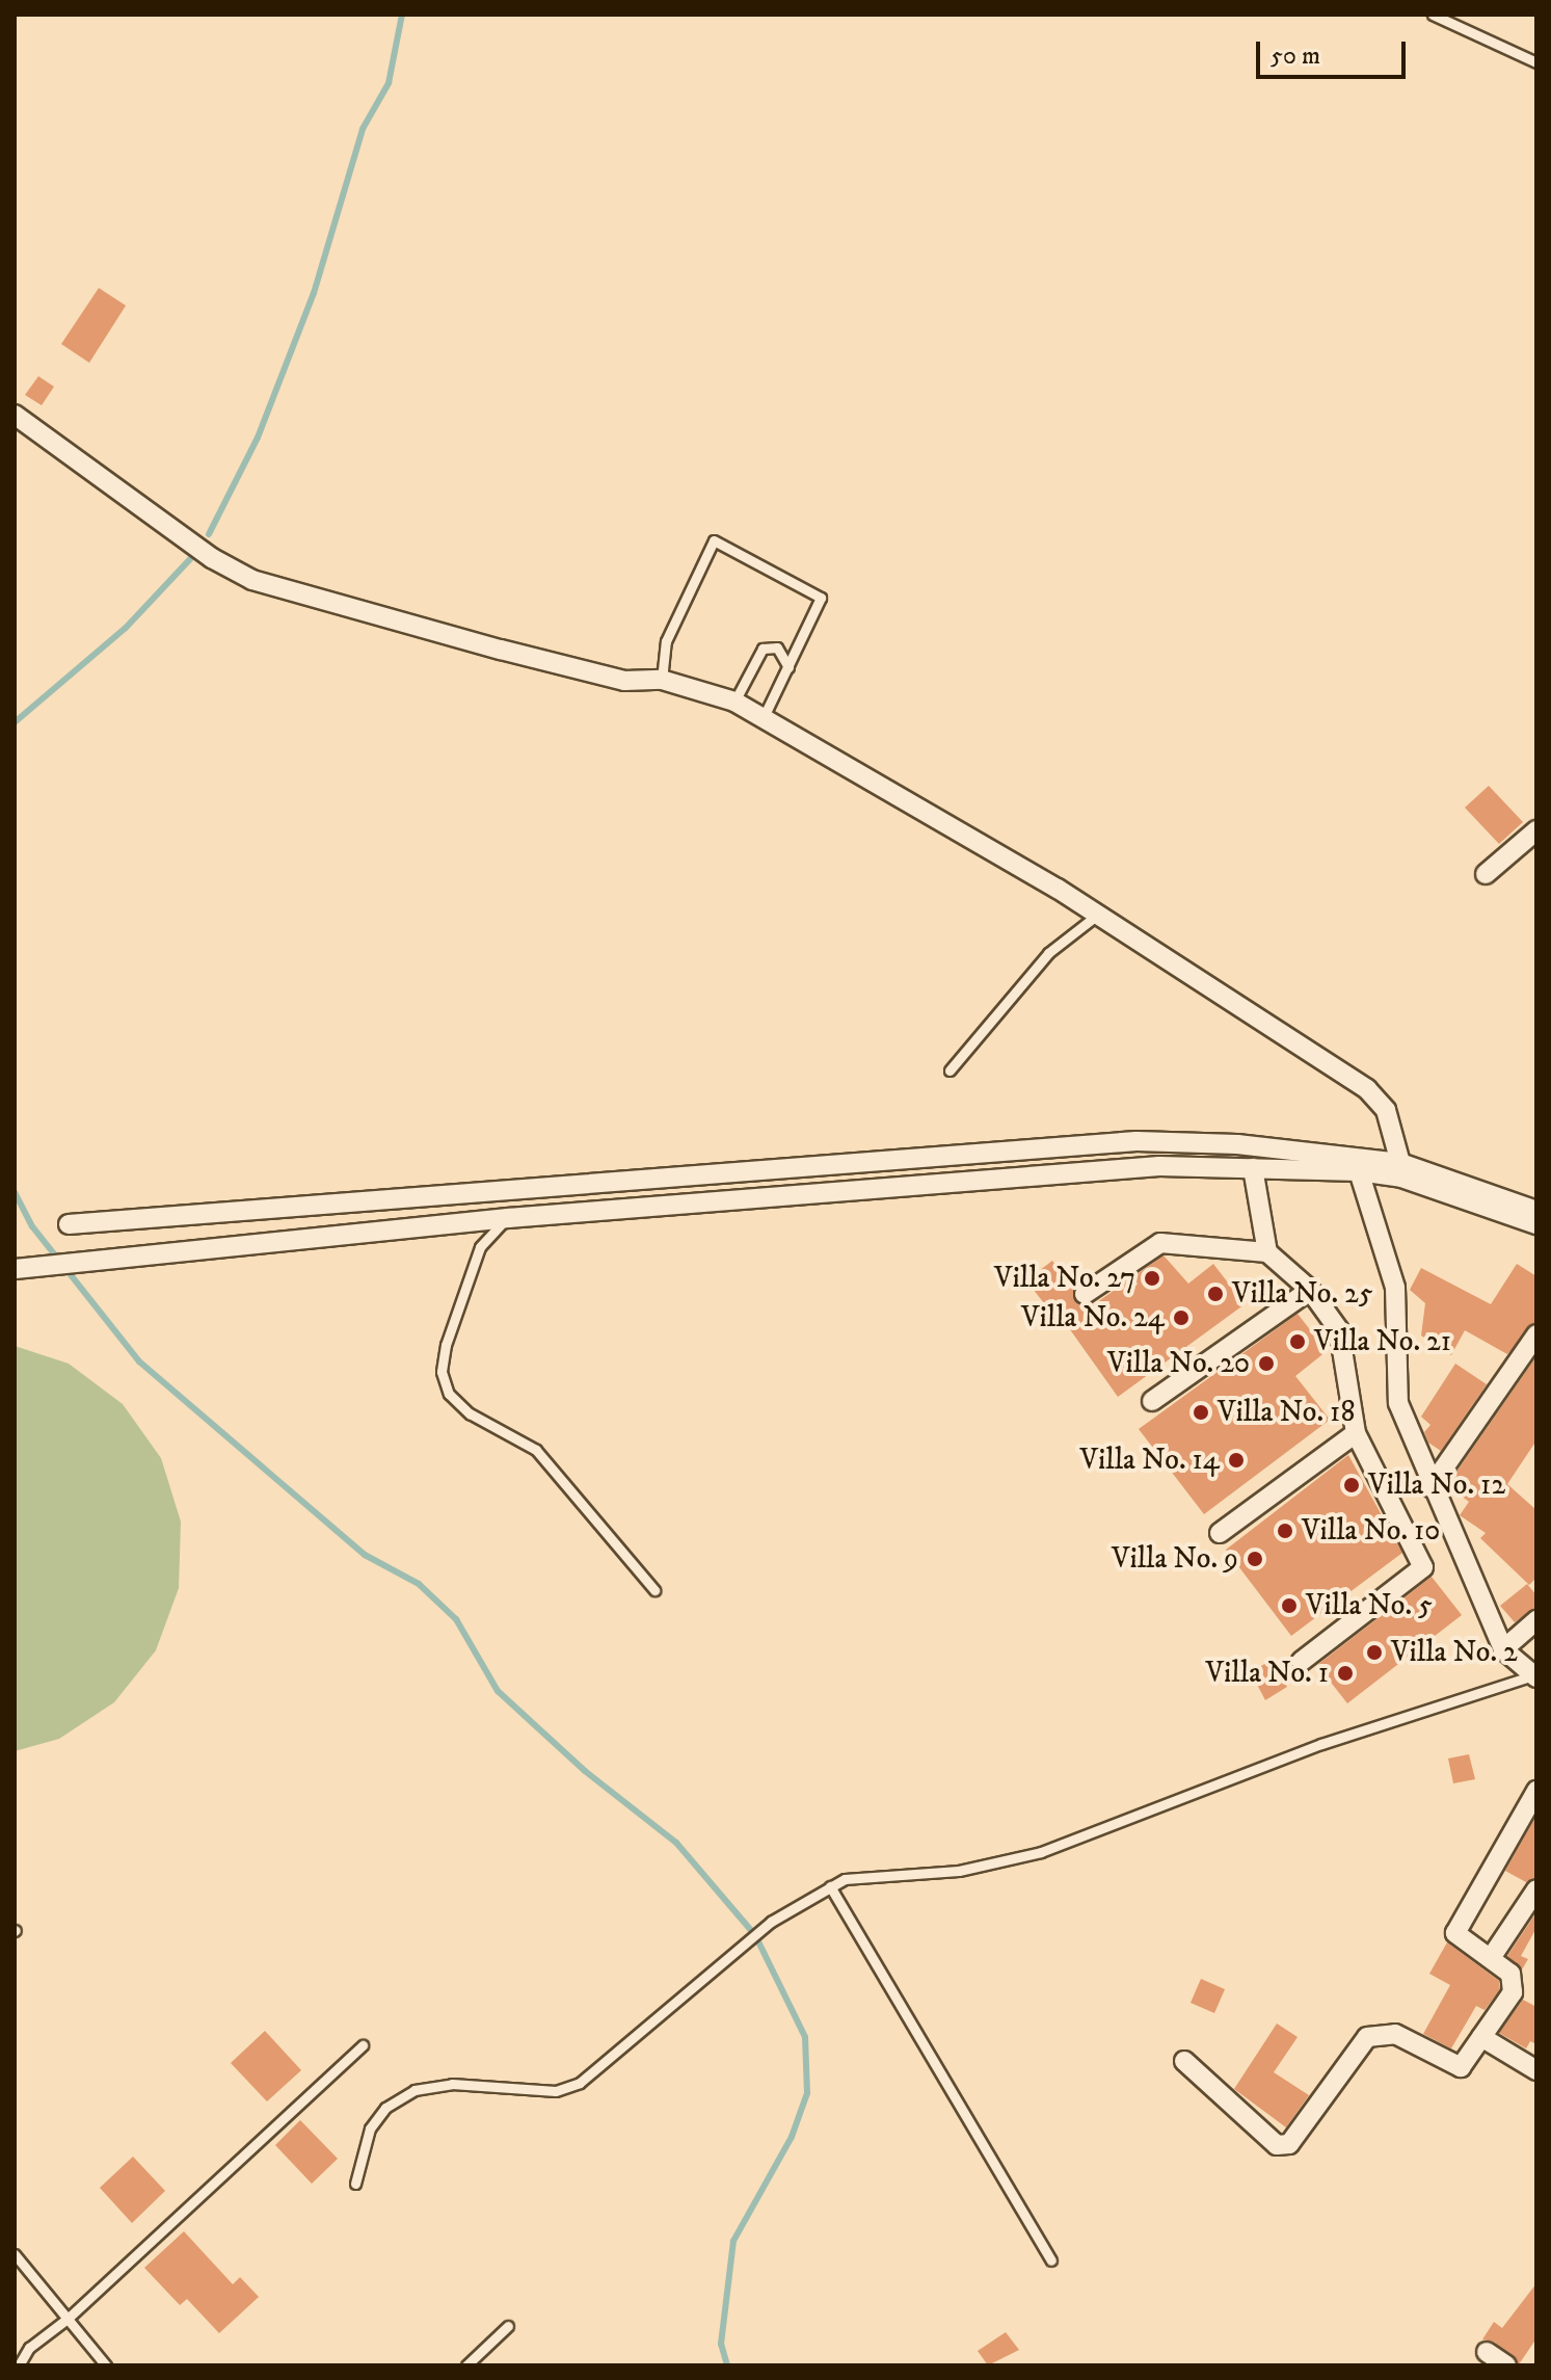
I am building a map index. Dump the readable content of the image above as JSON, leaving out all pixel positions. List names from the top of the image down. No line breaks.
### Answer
{"places":["Villa No. 27","Villa No. 25","Villa No. 24","Villa No. 21","Villa No. 20","Villa No. 18","Villa No. 14","Villa No. 12","Villa No. 10","Villa No. 9","Villa No. 5","Villa No. 2","Villa No. 1"],"scale_bar":"50 m"}
